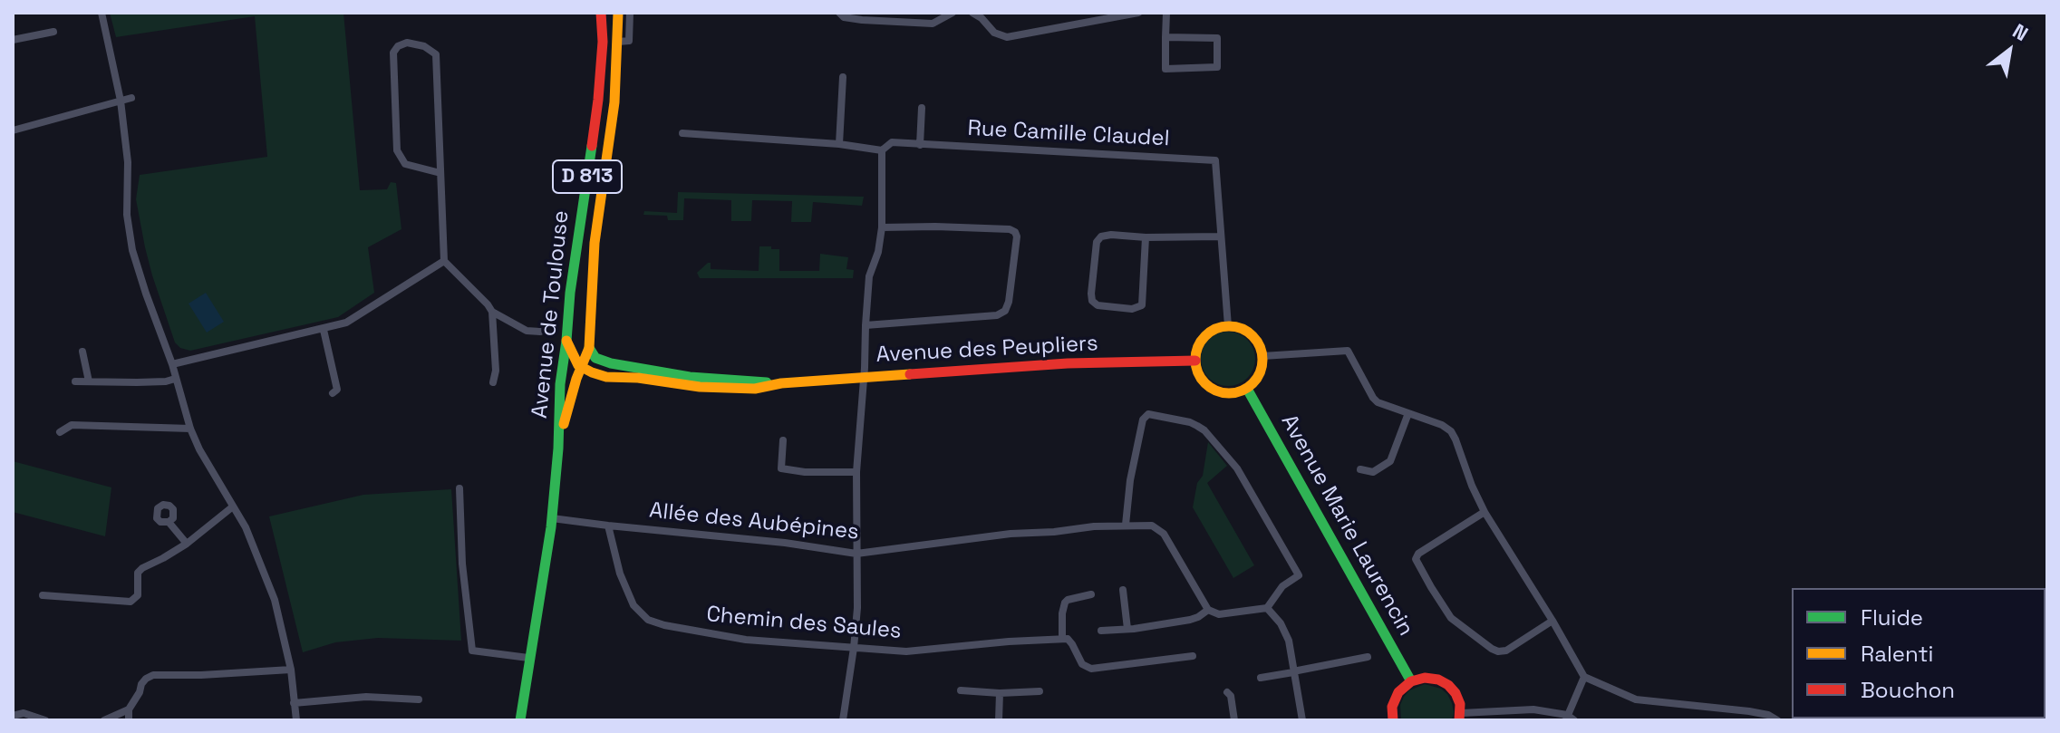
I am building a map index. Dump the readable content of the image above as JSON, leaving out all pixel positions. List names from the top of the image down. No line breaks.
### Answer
{"streets":{"street":["Rue Camille Claudel","D 813","Avenue de Toulouse","Avenue des Peupliers","Allée des Aubépines","Avenue Marie Laurencin","Chemin des Saules"]},"crossings":[["Avenue de Toulouse","Avenue des Peupliers"],["Avenue de Toulouse","Allée des Aubépines"],["Avenue des Peupliers","Avenue Marie Laurencin"],["Allée des Aubépines","Chemin des Saules"]],"legend":["Fluide","Ralenti","Bouchon"],"north":"top right"}
